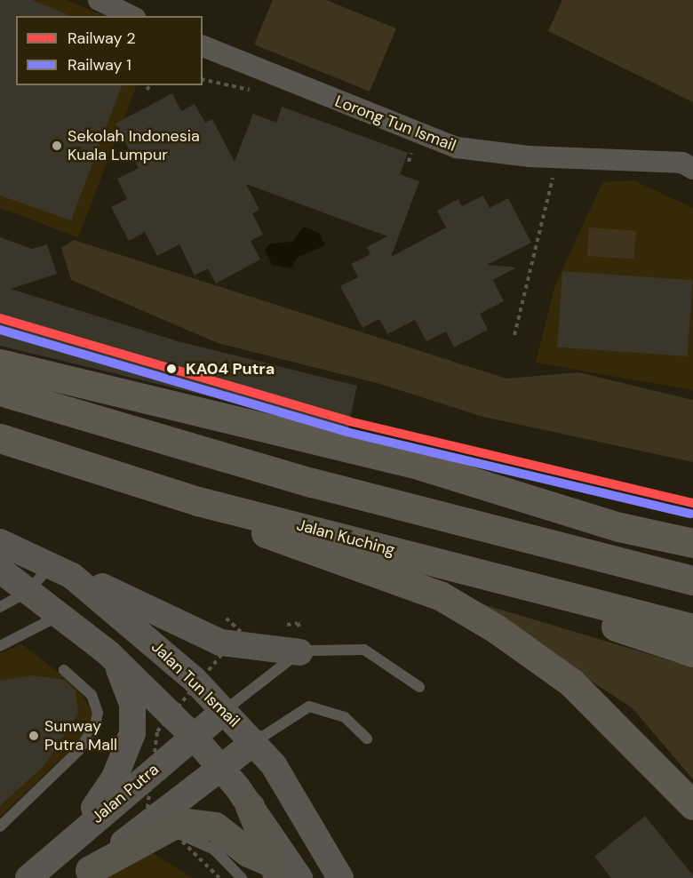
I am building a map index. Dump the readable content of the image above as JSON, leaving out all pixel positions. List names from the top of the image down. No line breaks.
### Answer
{"streets":{"highway":["Jalan Kuching"],"street":["Lorong Tun Ismail","Jalan Tun Ismail","Jalan Putra"]},"crossings":[["Jalan Tun Ismail","Jalan Putra"]],"places":["Sekolah Indonesia Kuala Lumpur","KA04 Putra","Sunway Putra Mall"],"lines":["rail line 2","rail line 1"],"legend":["Railway 2","Railway 1"]}
